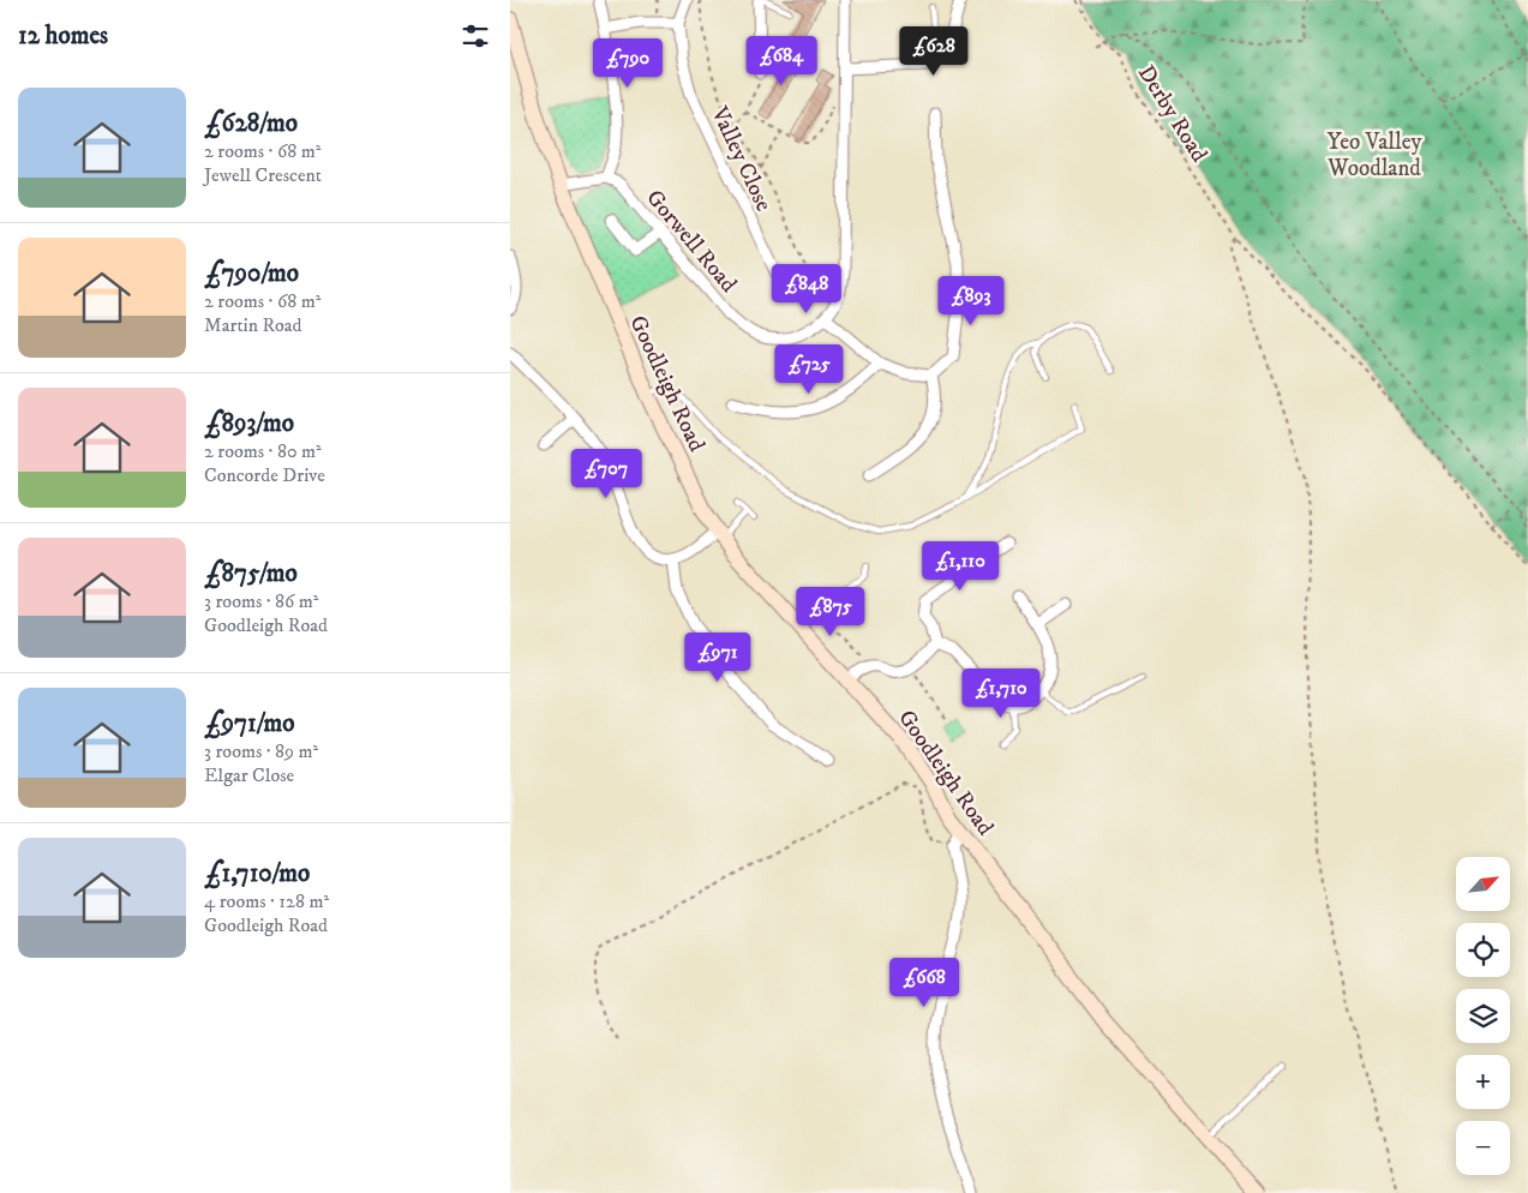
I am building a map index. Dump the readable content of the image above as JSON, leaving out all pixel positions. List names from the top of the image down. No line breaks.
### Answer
{"streets":{"street":["Valley Close","Gorwell Road","Goodleigh Road"],"path":["Derby Road"]},"parks":["Yeo Valley Woodland"],"north":"top right","page":{"heading":"12 homes","price":["£628","£684","£790","£848","£893","£725","£707","£1,110","£875","£971","£1,710","£668"],"list":[{"name":"£628/mo","note":"2 rooms · 68 m² · Jewell Crescent"},{"name":"£790/mo","note":"2 rooms · 68 m² · Martin Road"},{"name":"£893/mo","note":"2 rooms · 80 m² · Concorde Drive"},{"name":"£875/mo","note":"3 rooms · 86 m² · Goodleigh Road"},{"name":"£971/mo","note":"3 rooms · 89 m² · Elgar Close"},{"name":"£1,710/mo","note":"4 rooms · 128 m² · Goodleigh Road"}],"map_buttons":["+","−"]}}
